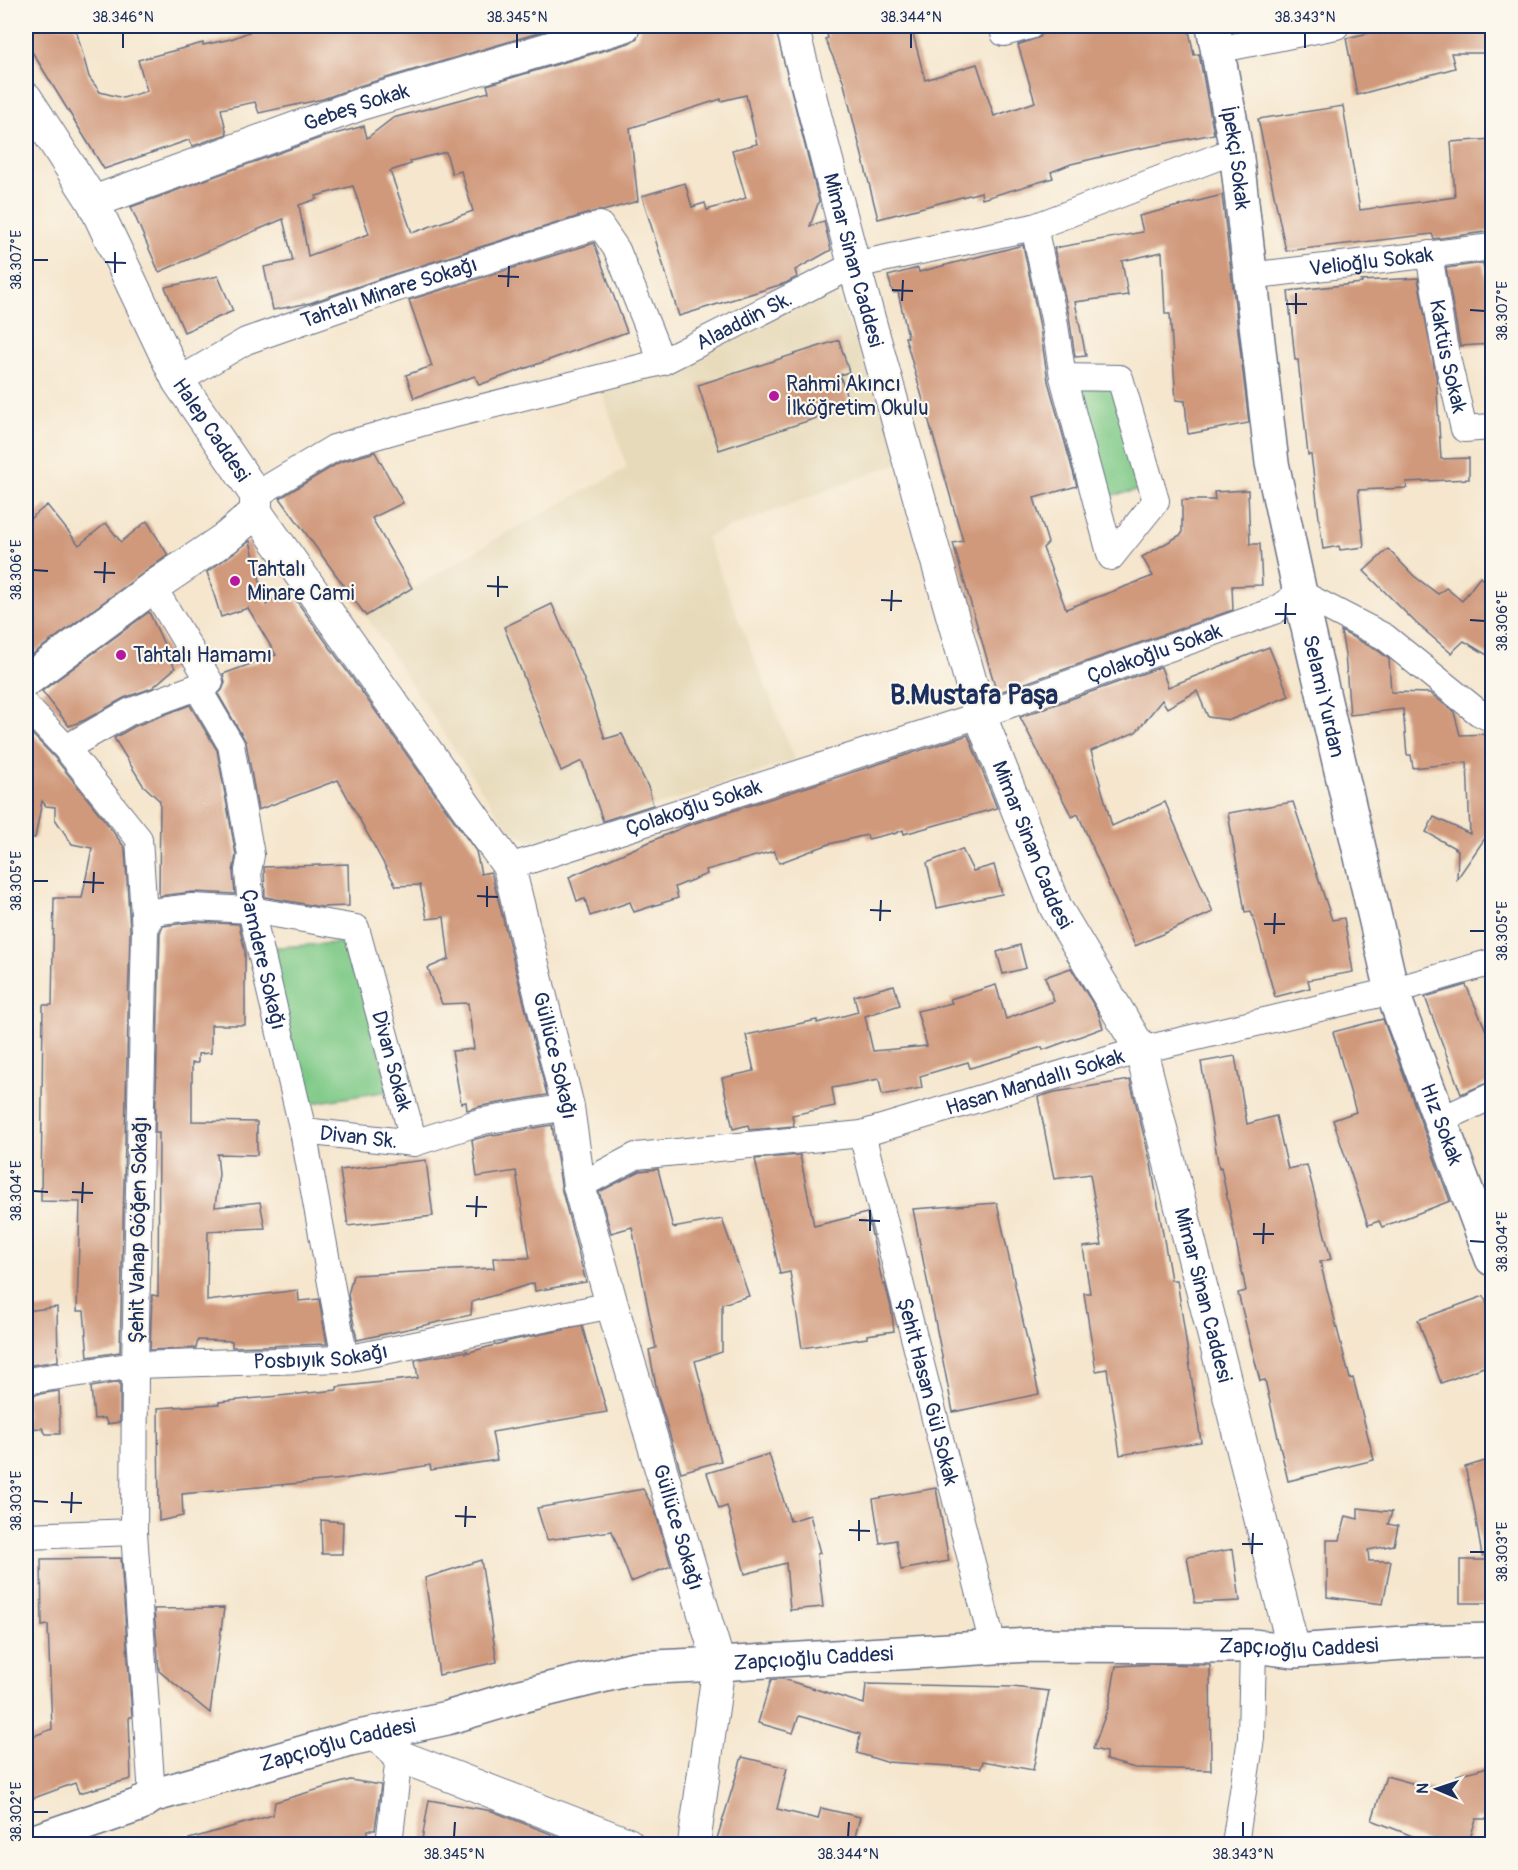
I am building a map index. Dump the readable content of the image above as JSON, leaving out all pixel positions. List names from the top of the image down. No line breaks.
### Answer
{"streets":{"main road":["İpekçi Sokak","Selami Yurdan","Hız Sokak","Zapçıoğlu Caddesi"],"street":["Gebeş Sokak","Mimar Sinan Caddesi","Velioğlu Sokak","Tahtalı Minare Sokağı","Alaaddin Sk.","Kaktüs Sokak","Halep Caddesi","Çolakoğlu Sokak","Çamdere Sokağı","Güllüce Sokağı","Divan Sokak","Hasan Mandallı Sokak","Divan Sk.","Şehit Vahap Göğen Sokağı","Posbıyık Sokağı","Şehit Hasan Gül Sokak"]},"crossings":[["Gebeş Sokak","Halep Caddesi"],["İpekçi Sokak","Velioğlu Sokak"],["İpekçi Sokak","Alaaddin Sk."],["İpekçi Sokak","Selami Yurdan"],["Mimar Sinan Caddesi","Alaaddin Sk."],["Mimar Sinan Caddesi","Çolakoğlu Sokak"],["Mimar Sinan Caddesi","Hasan Mandallı Sokak"],["Mimar Sinan Caddesi","Zapçıoğlu Caddesi"],["Velioğlu Sokak","Kaktüs Sokak"],["Velioğlu Sokak","Selami Yurdan"],["Tahtalı Minare Sokağı","Alaaddin Sk."],["Tahtalı Minare Sokağı","Halep Caddesi"],["Alaaddin Sk.","Halep Caddesi"],["Alaaddin Sk.","Güllüce Sokağı"],["Halep Caddesi","Güllüce Sokağı"],["Çolakoğlu Sokak","Selami Yurdan"],["Çolakoğlu Sokak","Güllüce Sokağı"],["Selami Yurdan","Hasan Mandallı Sokak"],["Selami Yurdan","Hız Sokak"],["Çamdere Sokağı","Divan Sokak"],["Çamdere Sokağı","Divan Sk."],["Çamdere Sokağı","Posbıyık Sokağı"],["Güllüce Sokağı","Hasan Mandallı Sokak"],["Güllüce Sokağı","Posbıyık Sokağı"],["Güllüce Sokağı","Zapçıoğlu Caddesi"],["Divan Sokak","Divan Sk."],["Hasan Mandallı Sokak","Hız Sokak"],["Hasan Mandallı Sokak","Şehit Hasan Gül Sokak"],["Şehit Vahap Göğen Sokağı","Posbıyık Sokağı"],["Şehit Vahap Göğen Sokağı","Zapçıoğlu Caddesi"],["Şehit Hasan Gül Sokak","Zapçıoğlu Caddesi"]],"districts":["B.Mustafa Paşa"],"places":["Rahmi Akıncı İlköğretim Okulu","Tahtalı Minare Cami","Tahtalı Hamamı"],"north":"left","coordinates":["38.346°N","38.345°N","38.344°N","38.343°N","38.307°E","38.306°E","38.305°E","38.304°E","38.303°E","38.302°E"]}
